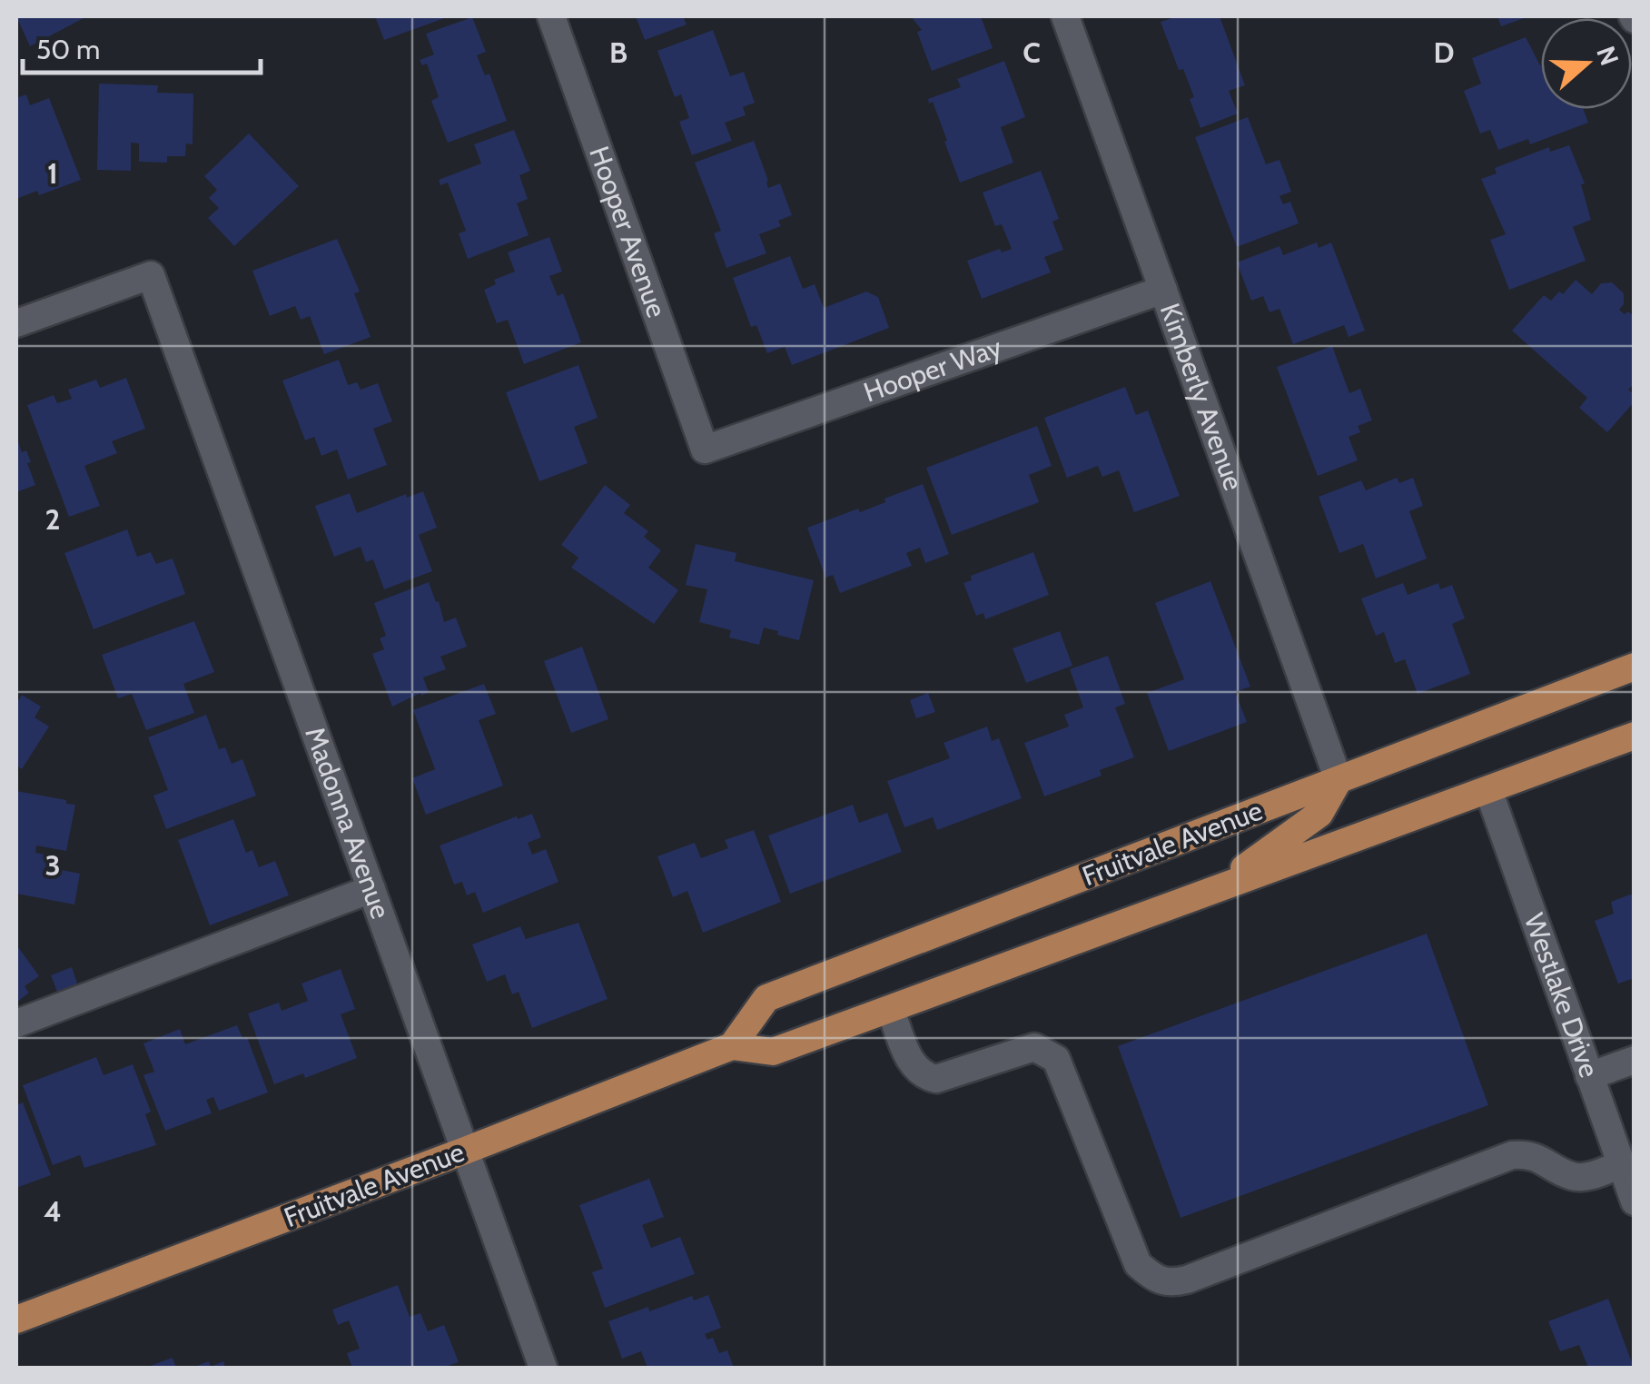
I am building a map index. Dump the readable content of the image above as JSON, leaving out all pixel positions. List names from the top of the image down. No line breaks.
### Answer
{"streets":{"main road":["Fruitvale Avenue"],"street":["Hooper Avenue","Hooper Way","Kimberly Avenue","Madonna Avenue","Westlake Drive"]},"crossings":[["Hooper Avenue","Hooper Way"],["Hooper Way","Kimberly Avenue"],["Kimberly Avenue","Fruitvale Avenue"],["Madonna Avenue","Fruitvale Avenue"],["Fruitvale Avenue","Westlake Drive"]],"scale_bar":"50 m","north":"right","grid":{"columns":["B","C","D"],"rows":["1","2","3","4"]}}
